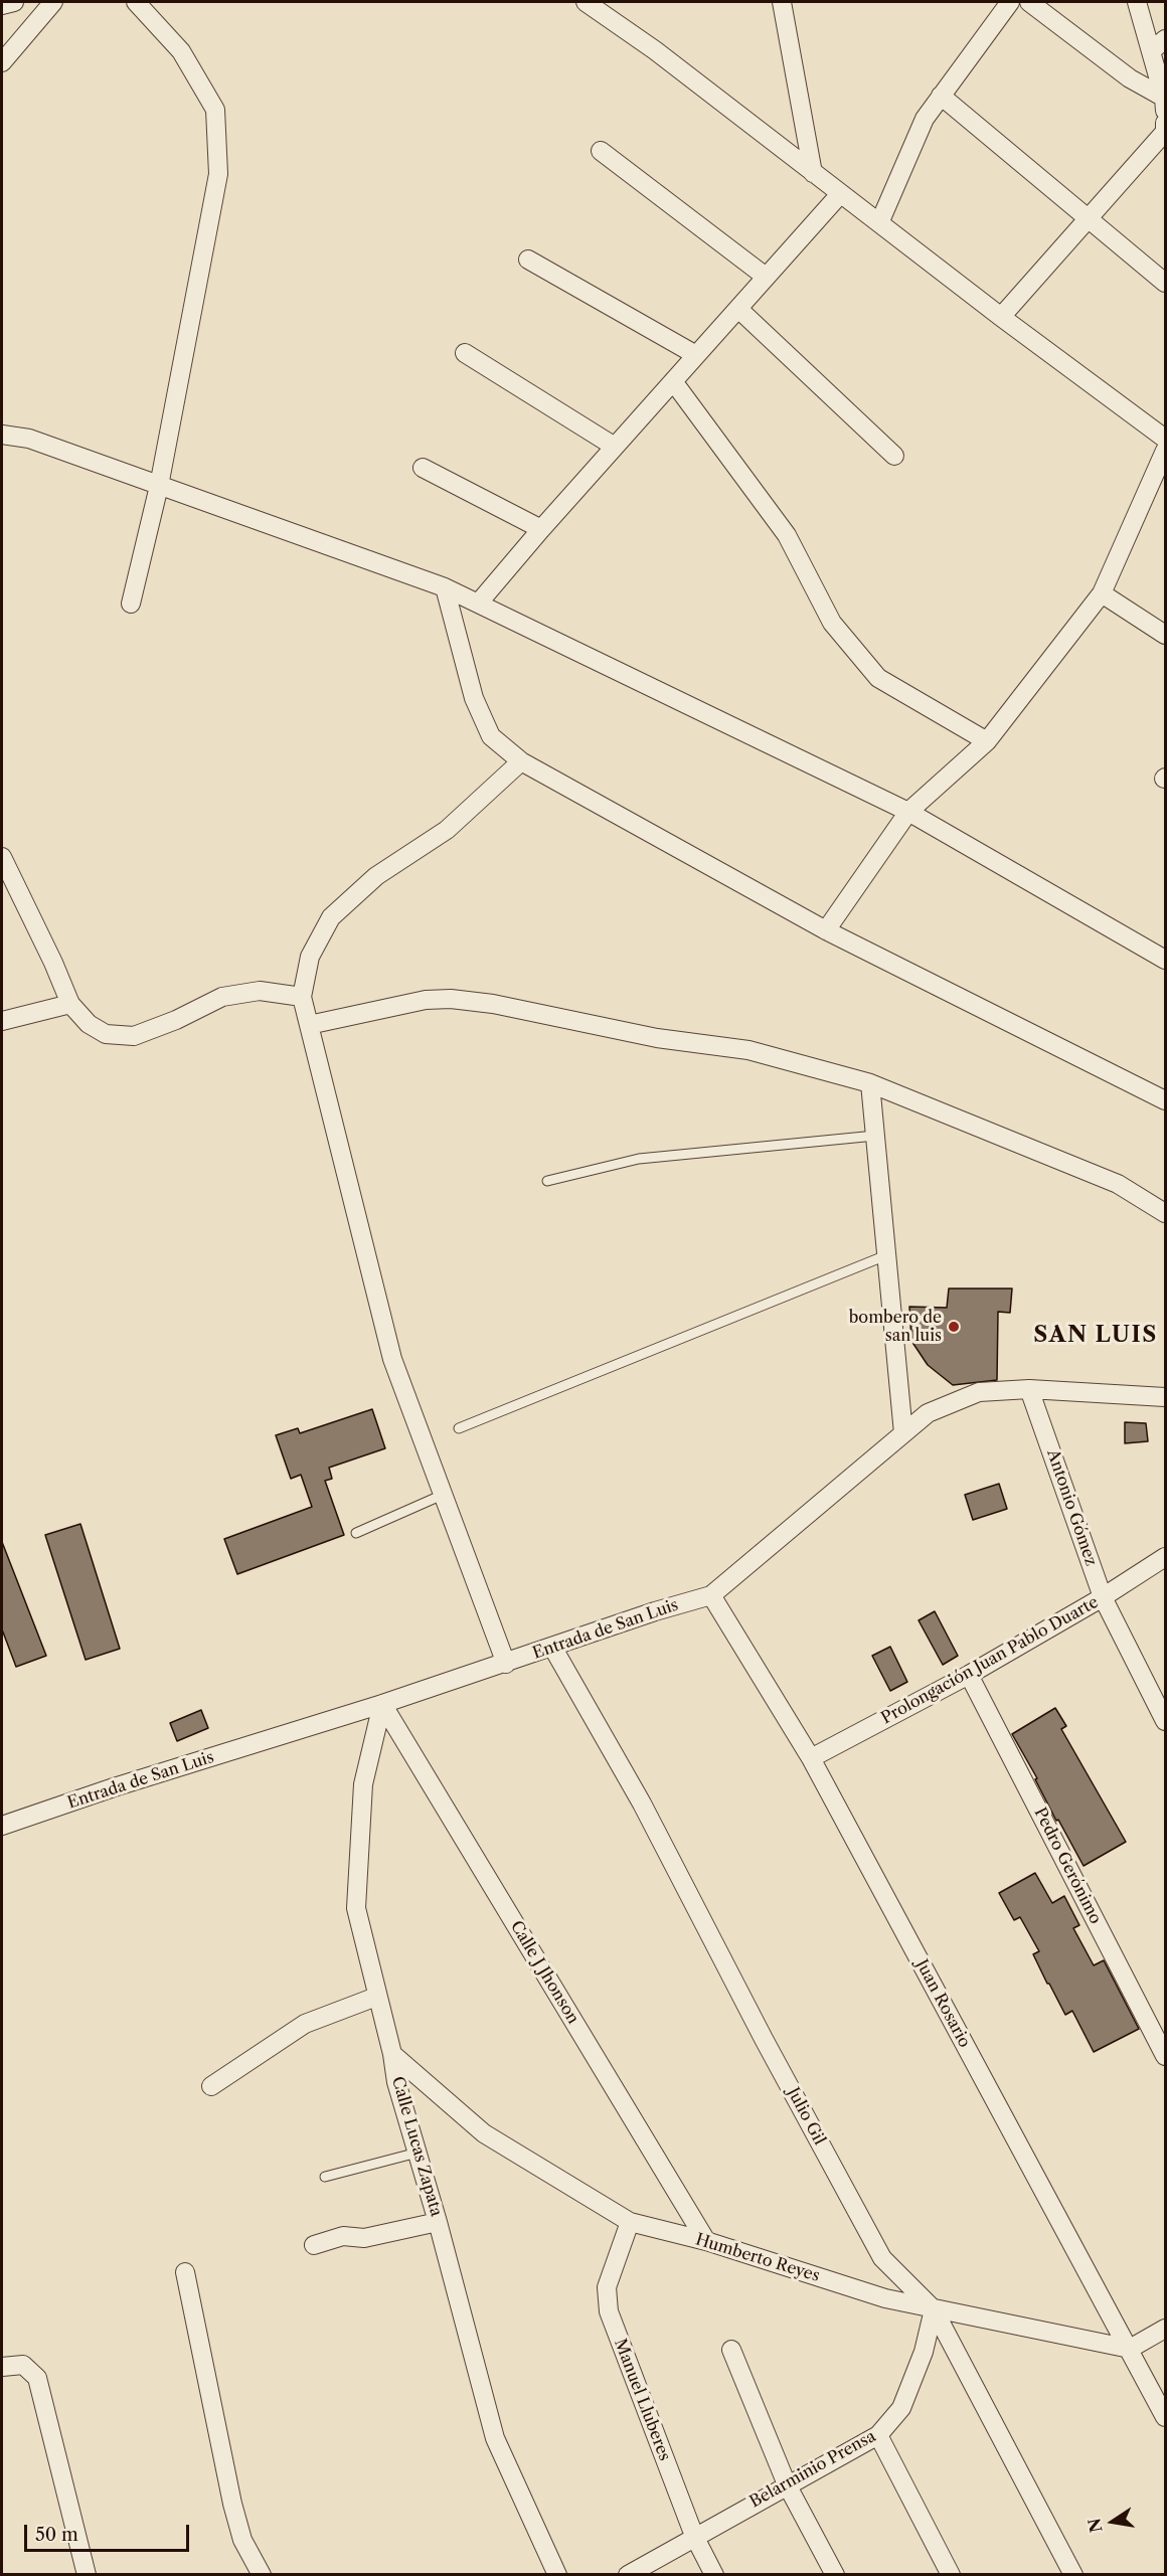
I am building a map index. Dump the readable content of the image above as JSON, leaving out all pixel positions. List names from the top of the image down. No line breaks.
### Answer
{"streets":{"street":["Antonio Gómez","Entrada de San Luis","Prolongación Juan Pablo Duarte","Pedro Gerónimo","Calle J Jhonson","Juan Rosario","Julio Gil","Calle Lucas Zapata","Humberto Reyes","Manuel Lluberes","Belarminio Prensa"]},"crossings":[["Antonio Gómez","Entrada de San Luis"],["Antonio Gómez","Prolongación Juan Pablo Duarte"],["Entrada de San Luis","Calle J Jhonson"],["Entrada de San Luis","Juan Rosario"],["Entrada de San Luis","Julio Gil"],["Entrada de San Luis","Calle Lucas Zapata"],["Prolongación Juan Pablo Duarte","Pedro Gerónimo"],["Prolongación Juan Pablo Duarte","Juan Rosario"],["Calle J Jhonson","Calle Lucas Zapata"],["Calle J Jhonson","Humberto Reyes"],["Juan Rosario","Humberto Reyes"],["Julio Gil","Humberto Reyes"],["Julio Gil","Belarminio Prensa"],["Calle Lucas Zapata","Humberto Reyes"],["Humberto Reyes","Manuel Lluberes"],["Humberto Reyes","Belarminio Prensa"],["Manuel Lluberes","Belarminio Prensa"]],"districts":["SAN LUIS"],"places":["bombero de san luis"],"scale_bar":"50 m","north":"left"}
